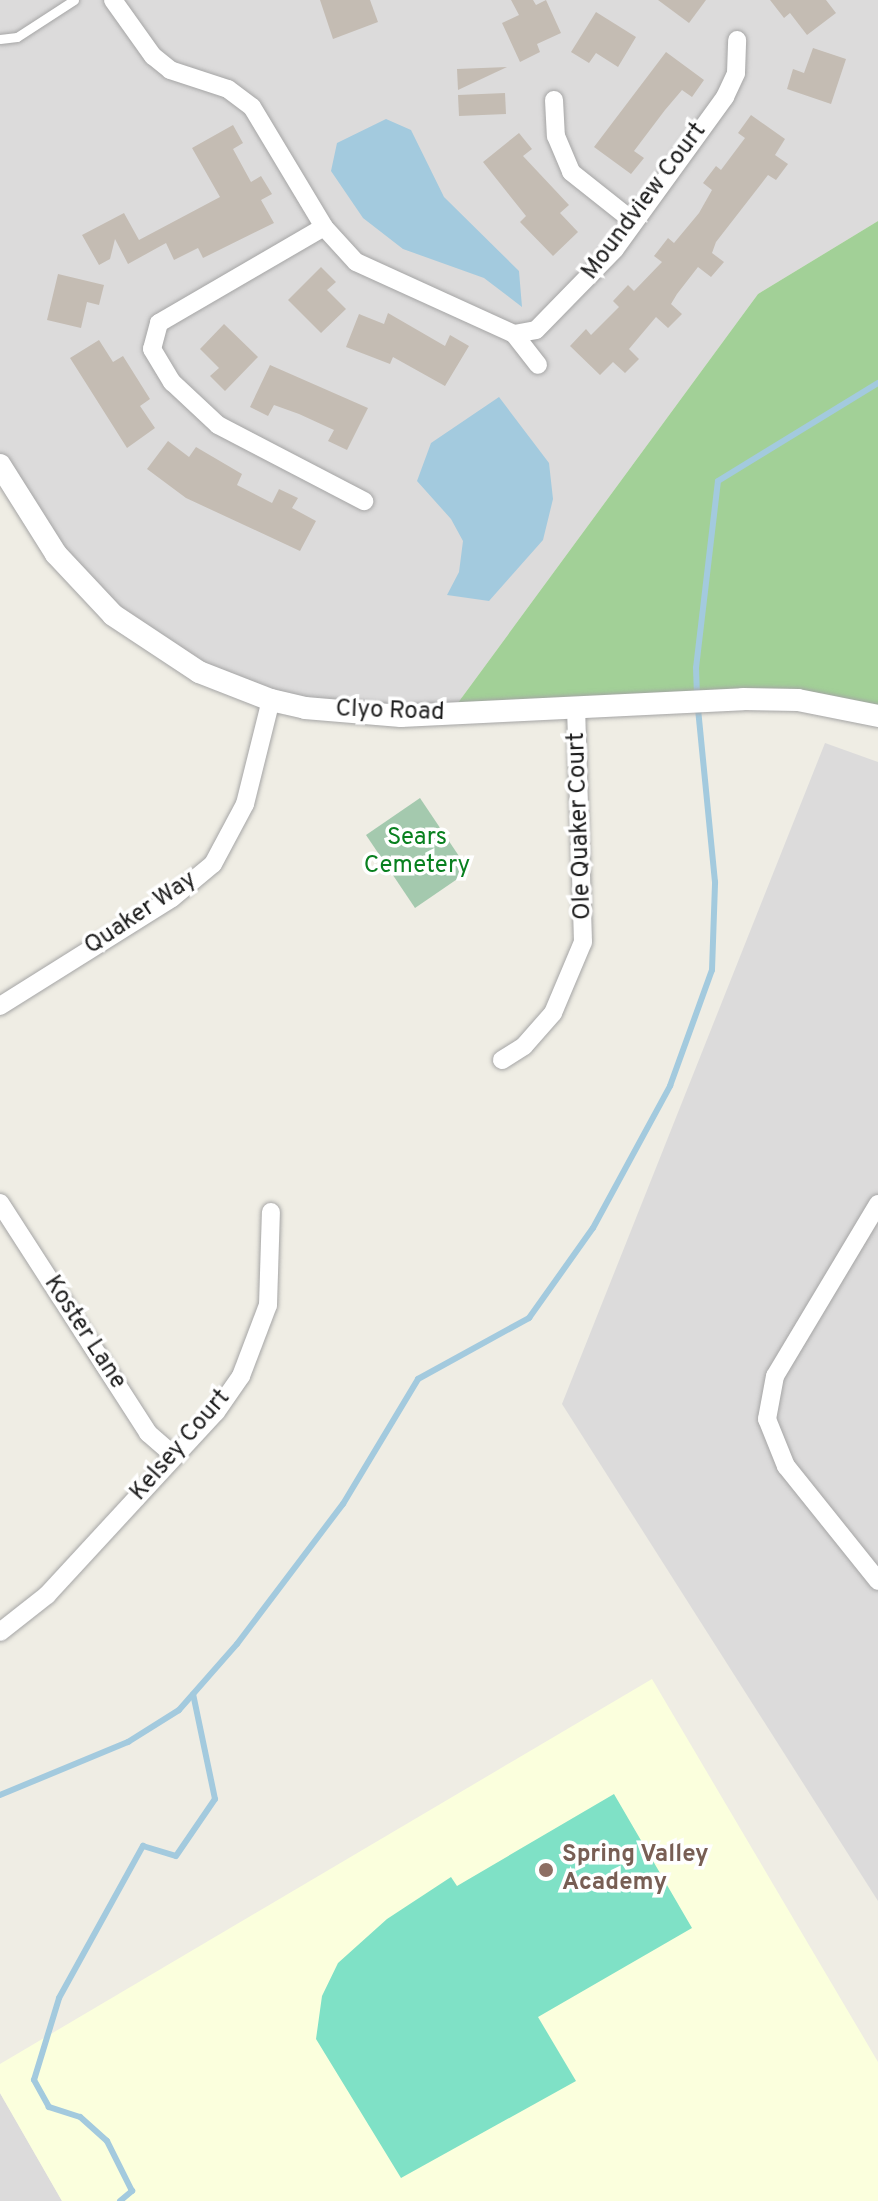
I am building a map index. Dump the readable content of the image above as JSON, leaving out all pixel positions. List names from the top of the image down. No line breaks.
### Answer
{"streets":{"street":["Moundview Court","Clyo Road","Ole Quaker Court","Quaker Way","Koster Lane","Kelsey Court"]},"crossings":[["Clyo Road","Ole Quaker Court"],["Clyo Road","Quaker Way"],["Koster Lane","Kelsey Court"]],"parks":["Sears Cemetery"],"places":["Spring Valley Academy"]}
